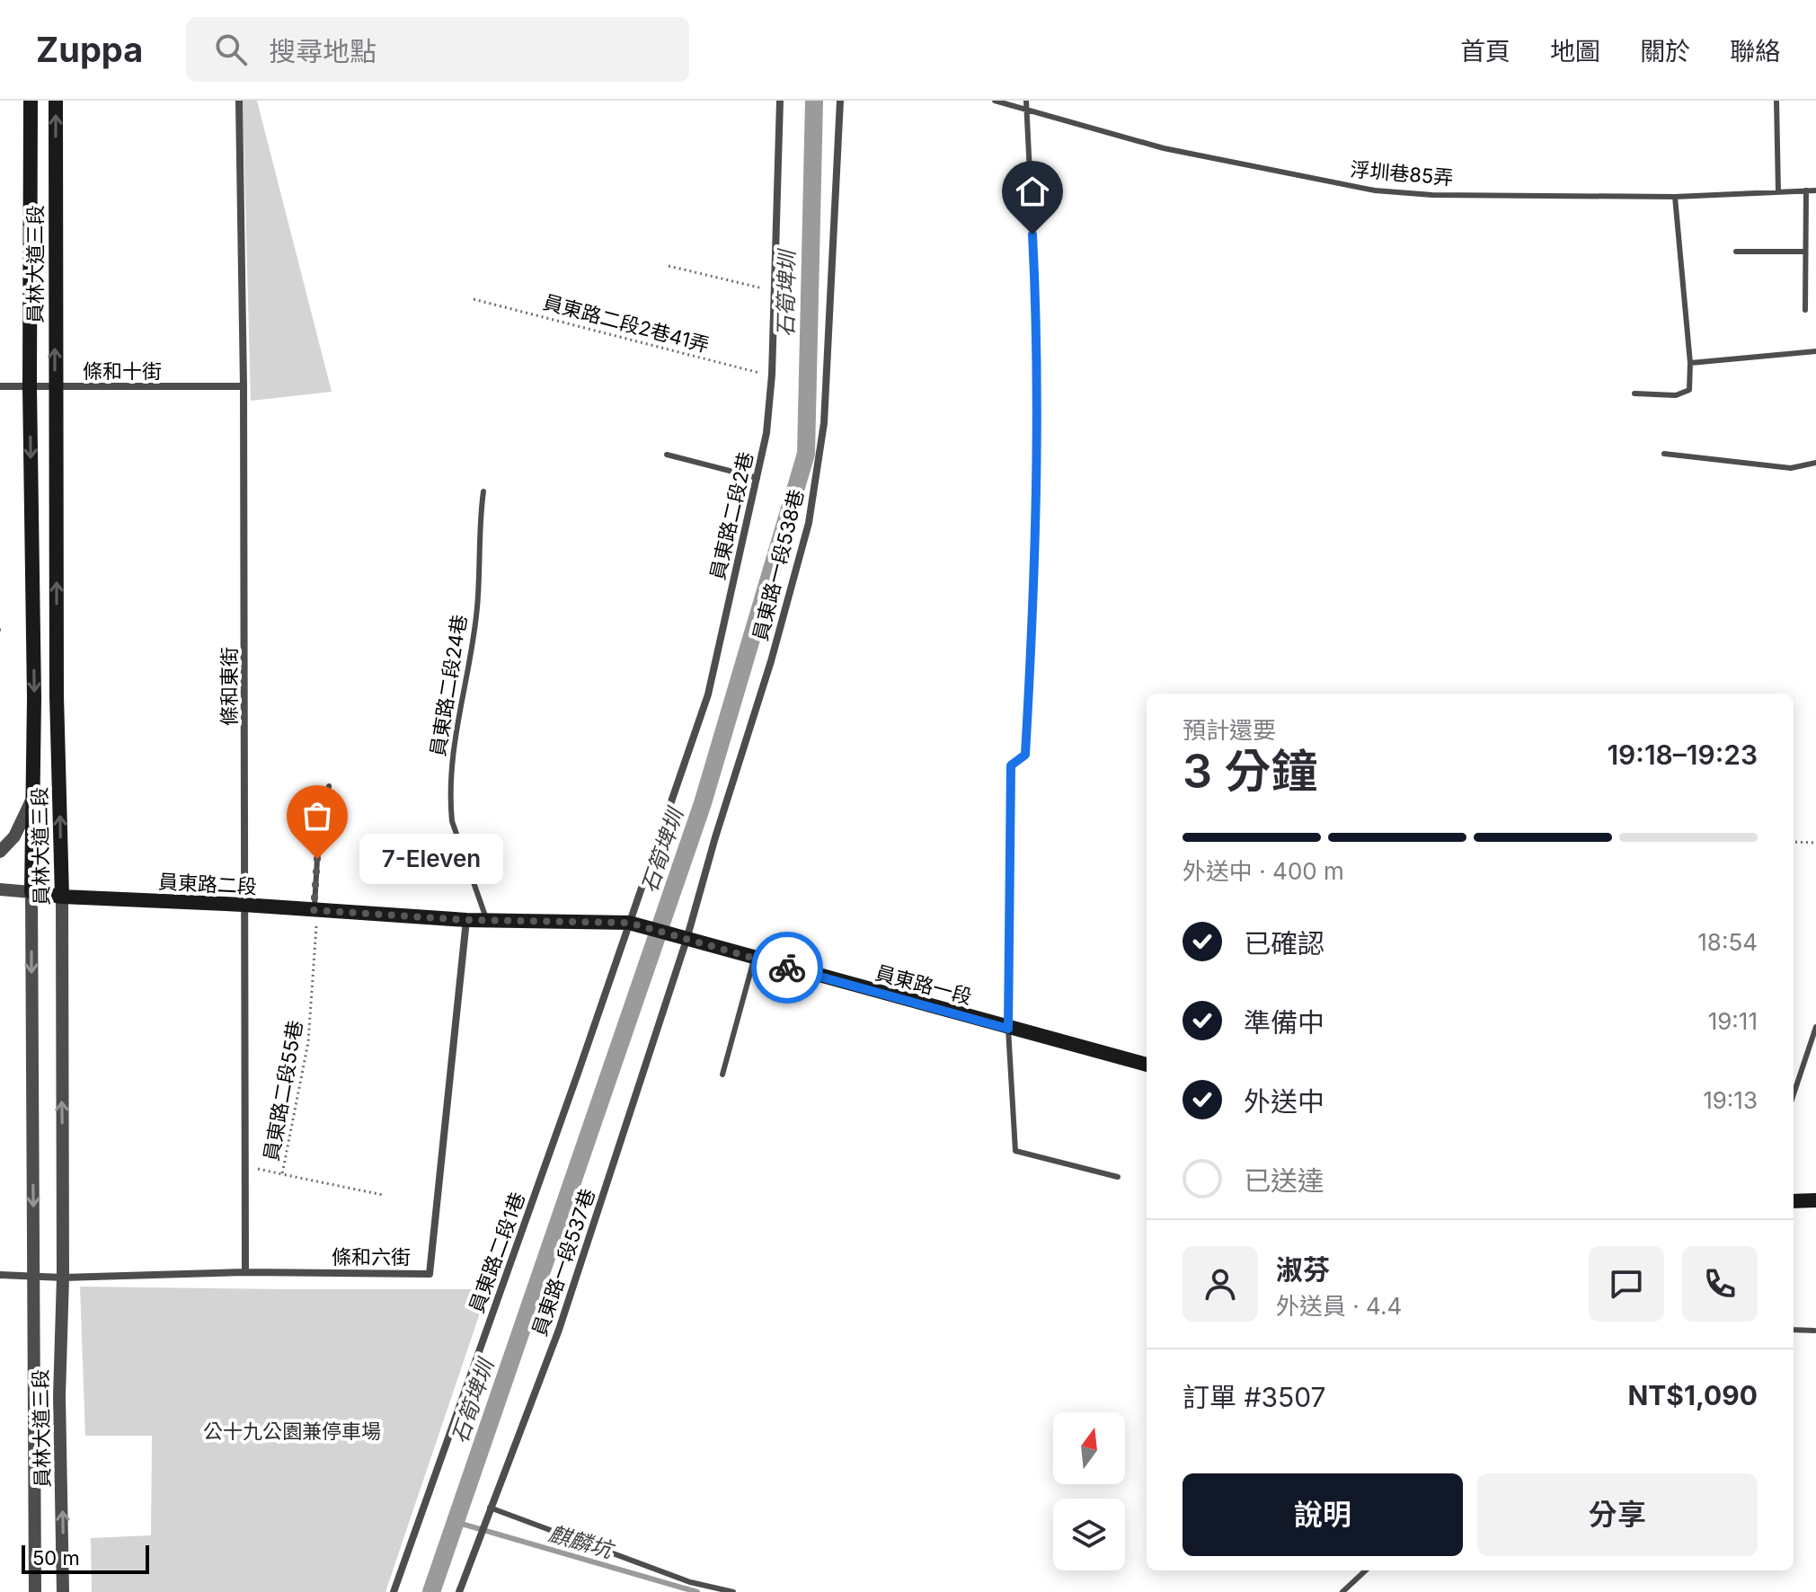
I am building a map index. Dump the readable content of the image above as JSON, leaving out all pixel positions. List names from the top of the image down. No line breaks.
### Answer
{"streets":{"main road":["員林大道三段","員東路二段","員東路一段"],"street":["條和十街","員東路二段2巷","員東路一段538巷","條和東街","員東路二段1巷","條和六街","員東路一段537巷"],"lane":["浮圳巷85弄","員東路二段24巷"],"path":["員東路二段2巷41弄","員東路二段55巷"]},"crossings":[["員林大道三段","條和十街"],["員林大道三段","員東路二段"],["員林大道三段","條和六街"],["員東路二段2巷41弄","員東路二段2巷"],["條和十街","條和東街"],["員東路二段2巷","員東路二段"],["員東路二段2巷","員東路二段1巷"],["員東路一段538巷","員東路二段"],["員東路一段538巷","員東路一段"],["員東路一段538巷","員東路一段537巷"],["員東路二段24巷","員東路二段"],["條和東街","員東路二段"],["條和東街","條和六街"],["員東路二段","員東路一段"],["員東路二段","員東路二段55巷"],["員東路二段","員東路二段1巷"],["員東路二段","條和六街"],["員東路二段","員東路一段537巷"],["員東路一段","員東路一段537巷"]],"water":["石筍埤圳","麒麟坑"],"parks":["公十九公園兼停車場"],"places":["7-Eleven"],"scale_bar":"50 m","north":"top","page":{"header":"Zuppa","search":"搜尋地點","nav":["首頁","地圖","關於","聯絡"],"heading":["3 分鐘","預計還要","19:18–19:23"],"panel":["淑芬","外送員 · 4.4","訂單 #3507","NT$1,090"],"bar":"外送中 · 400 m","bubble":"7-Eleven","list":[["已確認","18:54"],["準備中","19:11"],["外送中","19:13"],"已送達"],"buttons":["說明","分享"],"scale":"50 m"}}
